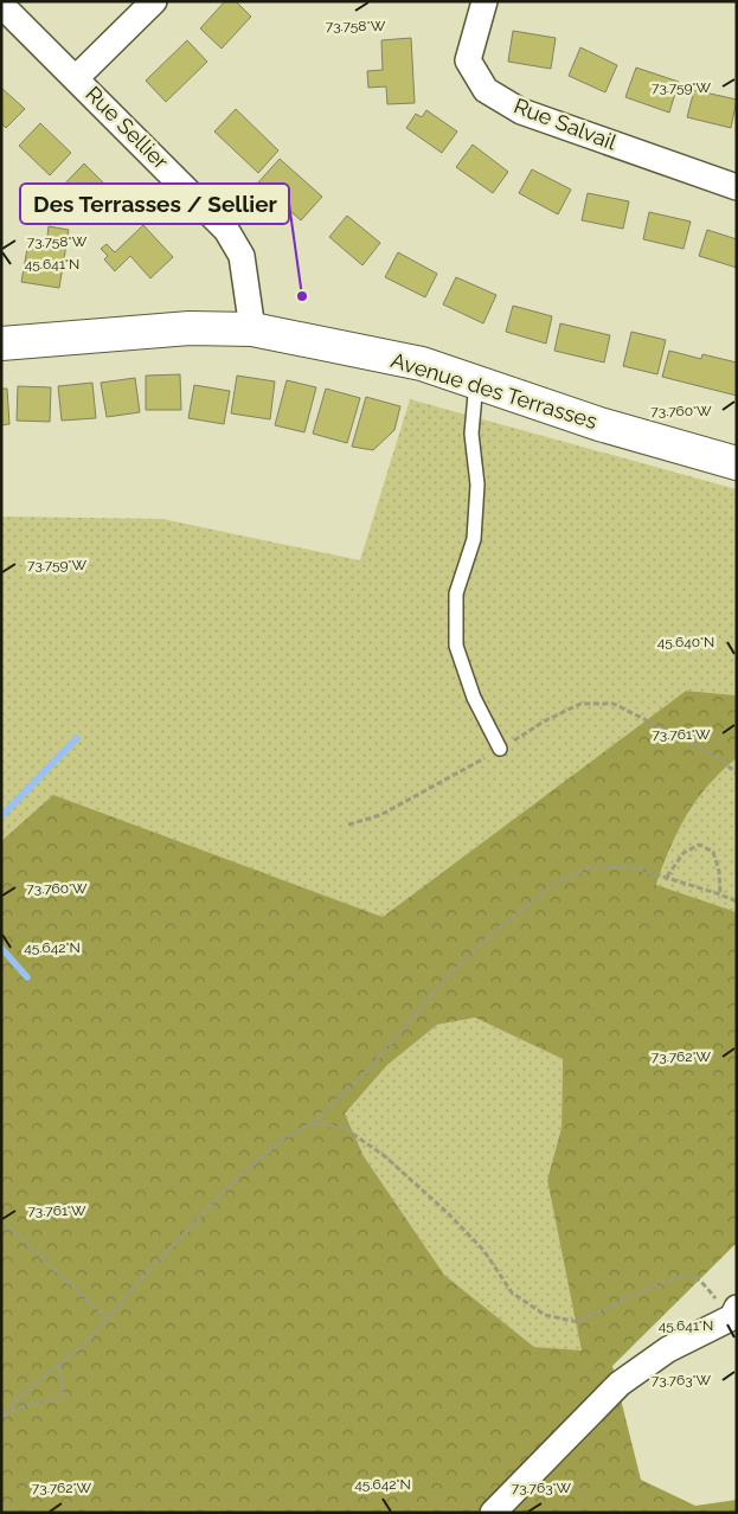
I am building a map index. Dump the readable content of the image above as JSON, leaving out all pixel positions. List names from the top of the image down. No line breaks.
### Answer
{"streets":{"street":["Rue Salvail","Rue Sellier","Avenue des Terrasses"]},"crossings":[["Rue Sellier","Avenue des Terrasses"]],"places":["Des Terrasses / Sellier"],"coordinates":["73.758°W","73.759°W","45.641°N","73.760°W","45.640°N","73.761°W","45.642°N","73.762°W","73.763°W"]}
